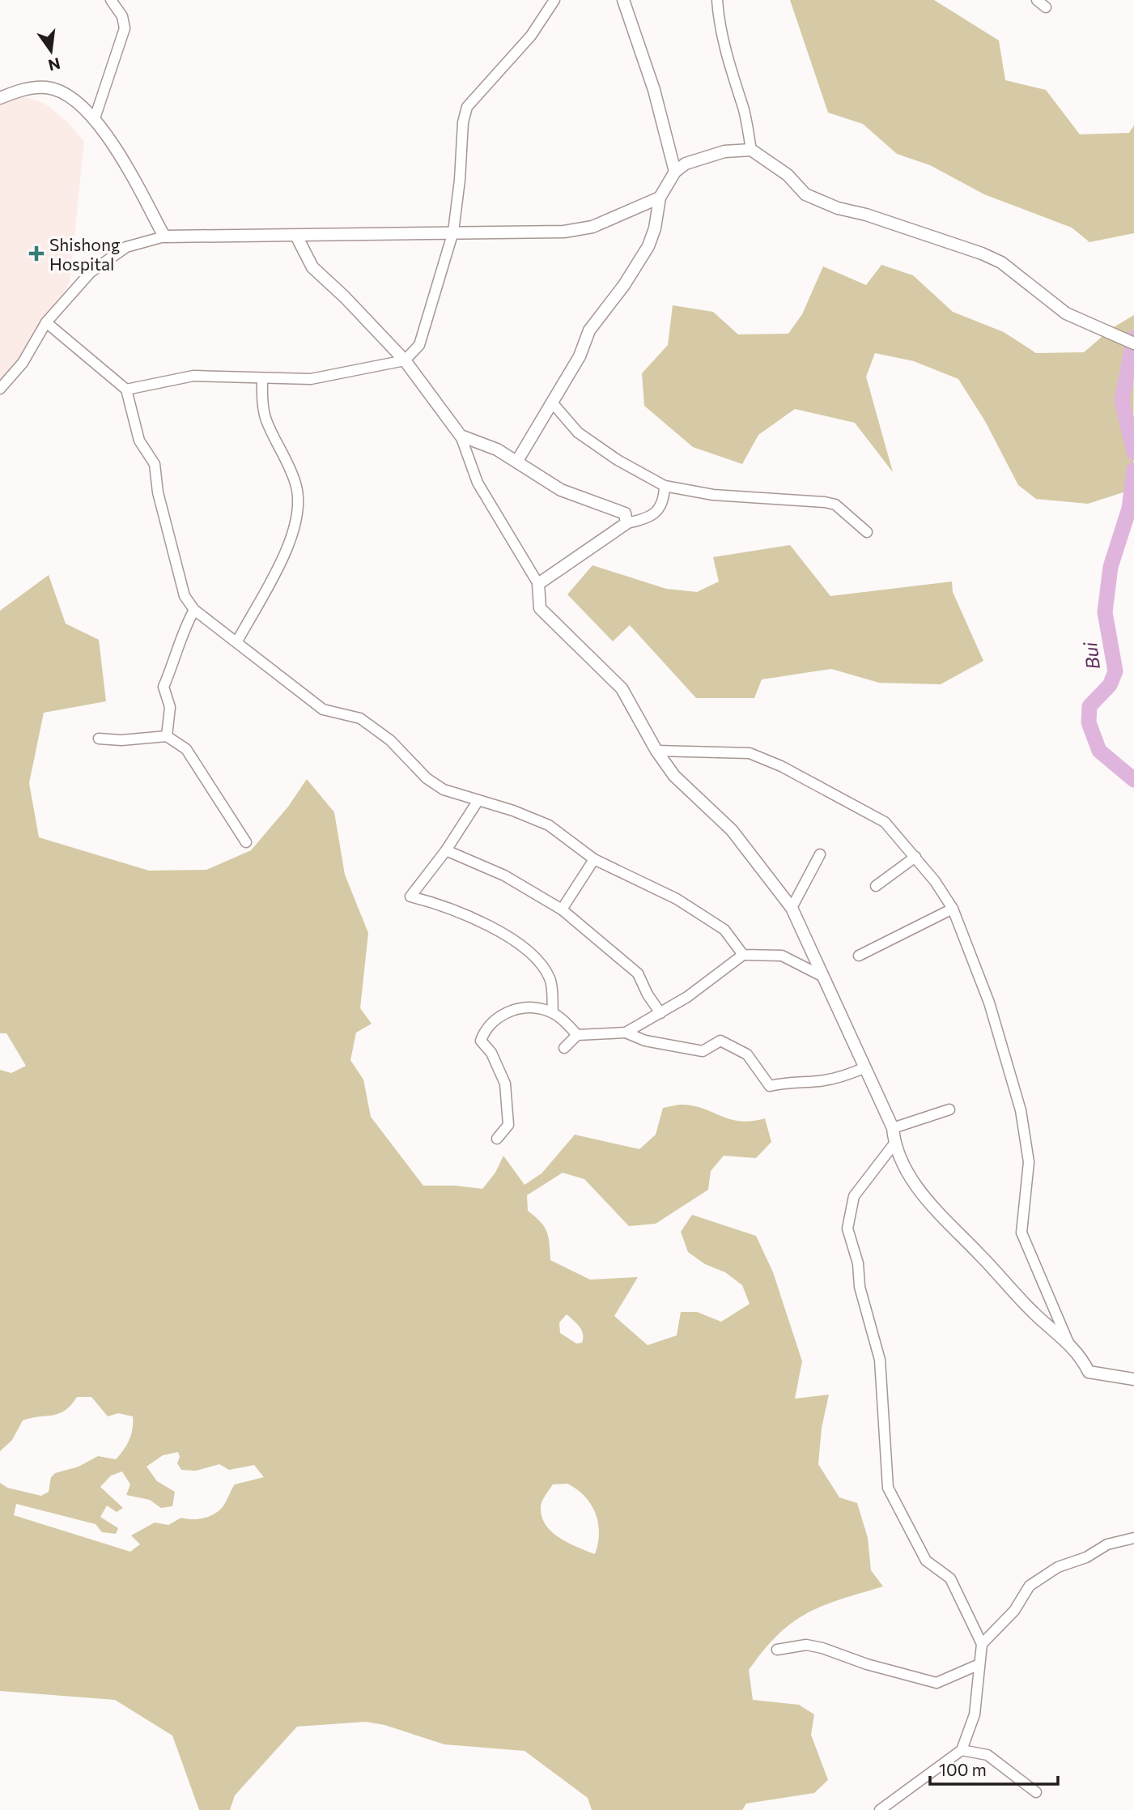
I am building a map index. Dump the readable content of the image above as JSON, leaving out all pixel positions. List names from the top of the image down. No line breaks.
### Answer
{"water":["Bui"],"places":{"health":["Shishong Hospital"]},"scale_bar":"100 m","north":"bottom"}
